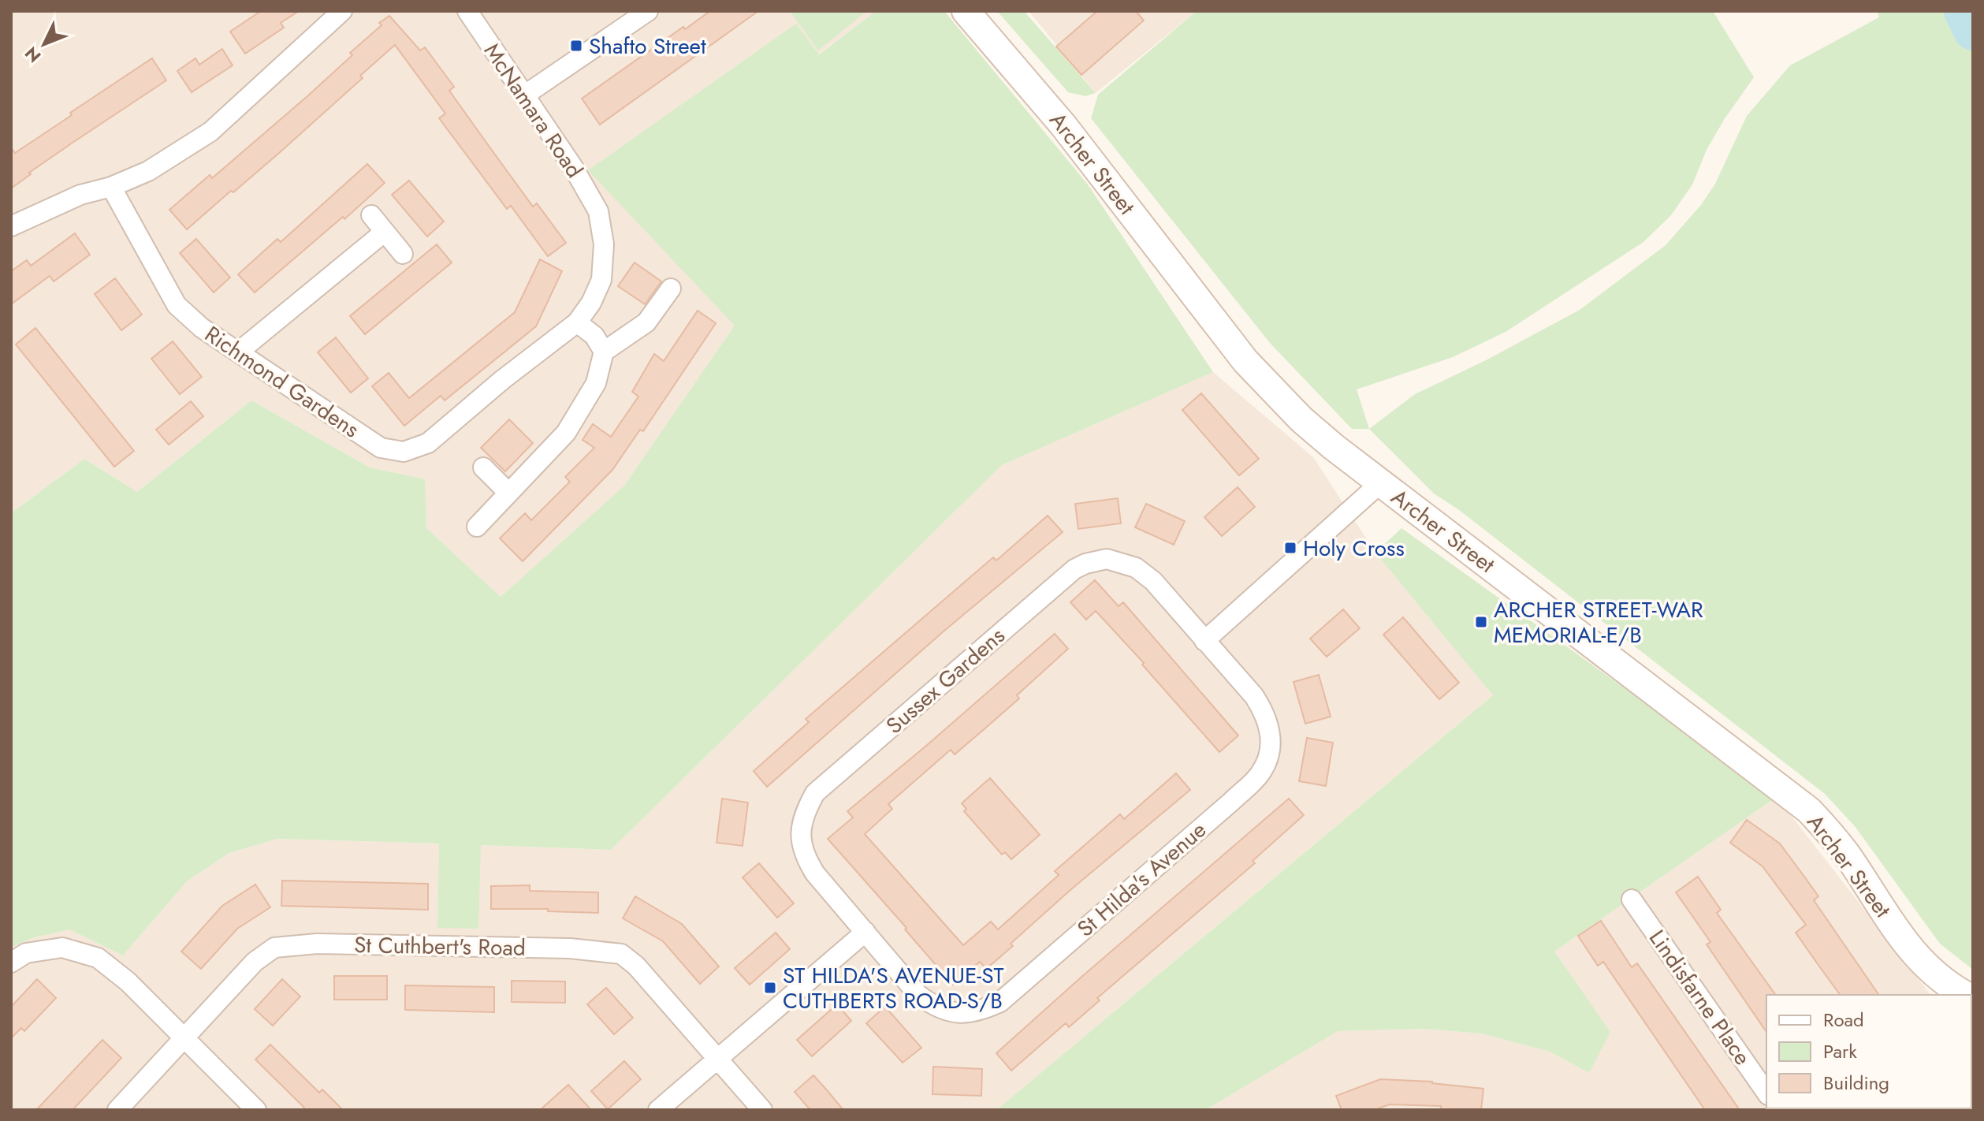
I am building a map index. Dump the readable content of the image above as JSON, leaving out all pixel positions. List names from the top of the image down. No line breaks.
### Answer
{"streets":{"main road":["Archer Street"],"street":["McNamara Road","Richmond Gardens","Sussex Gardens","St Hilda's Avenue","St Cuthbert's Road","Lindisfarne Place"]},"crossings":[["McNamara Road","Richmond Gardens"],["Sussex Gardens","St Hilda's Avenue"]],"places":{"transit":["Shafto Street","Holy Cross","ARCHER STREET-WAR MEMORIAL-E/B","ST HILDA'S AVENUE-ST CUTHBERTS ROAD-S/B"]},"legend":["Road","Park","Building"],"north":"bottom left"}
